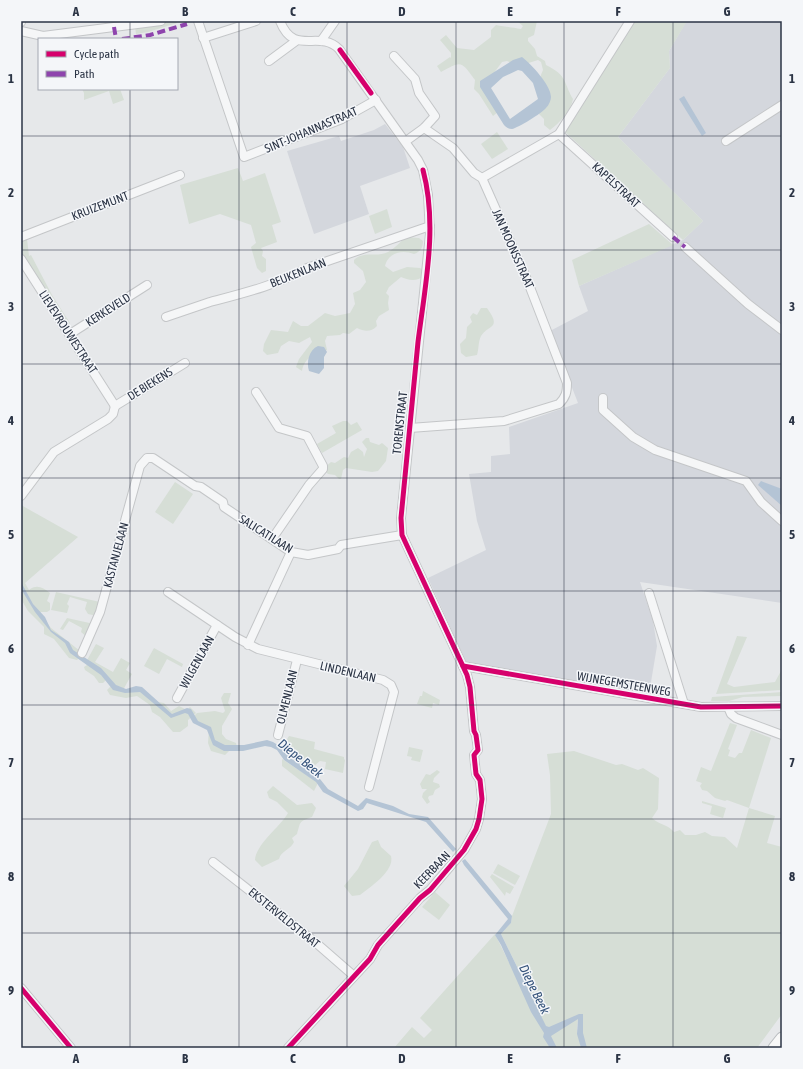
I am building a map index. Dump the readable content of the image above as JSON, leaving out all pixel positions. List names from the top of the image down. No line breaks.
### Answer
{"streets":{"street":["SINT-JOHANNASTRAAT","KAPELSTRAAT","KRUIZEMUNT","JAN MOONSSTRAAT","BEUKENLAAN","KERKEVELD","LIEVEVROUWESTRAAT","DE BIEKENS","TORENSTRAAT","SALICATILAAN","KASTANJELAAN","WILGENLAAN","LINDENLAAN","WIJNEGEMSTEENWEG","OLMENLAAN","KEERBAAN","EKSTERVELDSTRAAT"]},"crossings":[["SINT-JOHANNASTRAAT","TORENSTRAAT"],["JAN MOONSSTRAAT","TORENSTRAAT"],["BEUKENLAAN","TORENSTRAAT"],["KERKEVELD","LIEVEVROUWESTRAAT"],["LIEVEVROUWESTRAAT","DE BIEKENS"],["TORENSTRAAT","SALICATILAAN"],["TORENSTRAAT","WIJNEGEMSTEENWEG"],["TORENSTRAAT","KEERBAAN"],["SALICATILAAN","KASTANJELAAN"],["WILGENLAAN","LINDENLAAN"],["LINDENLAAN","OLMENLAAN"],["WIJNEGEMSTEENWEG","KEERBAAN"],["KEERBAAN","EKSTERVELDSTRAAT"]],"water":["Diepe Beek"],"legend":["Cycle path","Path"],"grid":{"columns":["A","B","C","D","E","F","G"],"rows":["1","2","3","4","5","6","7","8","9"]}}
